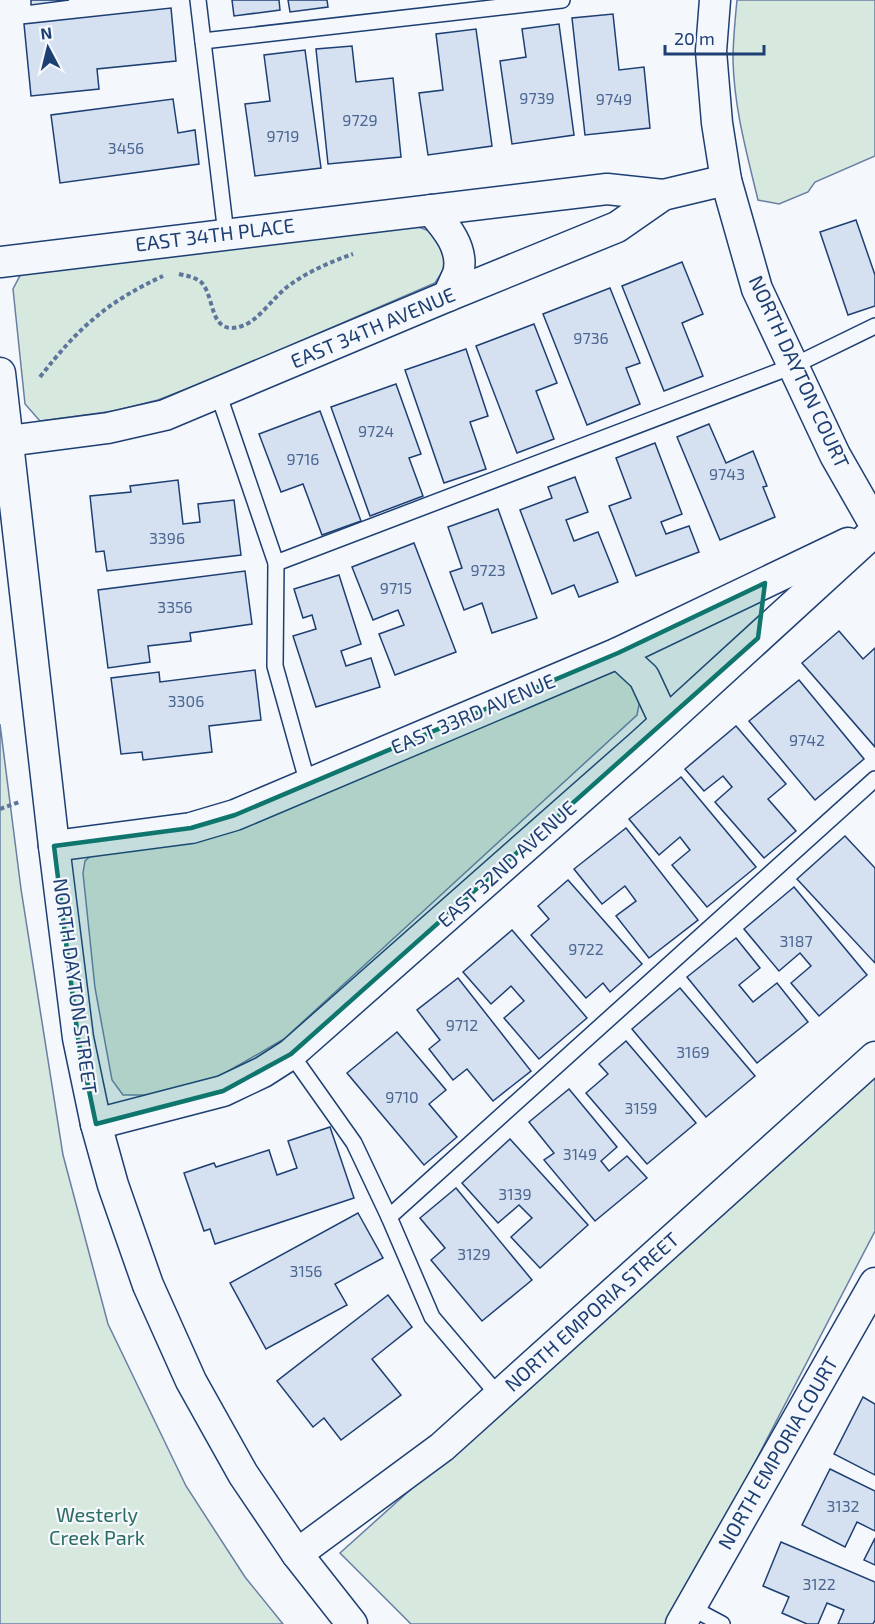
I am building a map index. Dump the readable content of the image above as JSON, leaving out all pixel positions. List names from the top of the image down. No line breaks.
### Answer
{"streets":{"street":["EAST 34TH PLACE","EAST 34TH AVENUE","NORTH DAYTON COURT","EAST 33RD AVENUE","EAST 32ND AVENUE","NORTH DAYTON STREET","NORTH EMPORIA STREET","NORTH EMPORIA COURT"]},"crossings":[["EAST 34TH PLACE","EAST 34TH AVENUE"],["EAST 34TH AVENUE","NORTH DAYTON COURT"],["EAST 34TH AVENUE","NORTH DAYTON STREET"],["EAST 33RD AVENUE","EAST 32ND AVENUE"],["EAST 33RD AVENUE","NORTH DAYTON STREET"],["EAST 32ND AVENUE","NORTH DAYTON STREET"],["NORTH DAYTON STREET","NORTH EMPORIA STREET"]],"parks":["Westerly Creek Park"],"house_numbers":["9739","9749","9729","9719","3456","9736","9724","9716","9743","3396","9723","9715","3356","3306","9742","3187","9722","9712","3169","9710","3159","3149","3139","3129","3156","3132","3122"],"scale_bar":"20 m","north":"top"}
